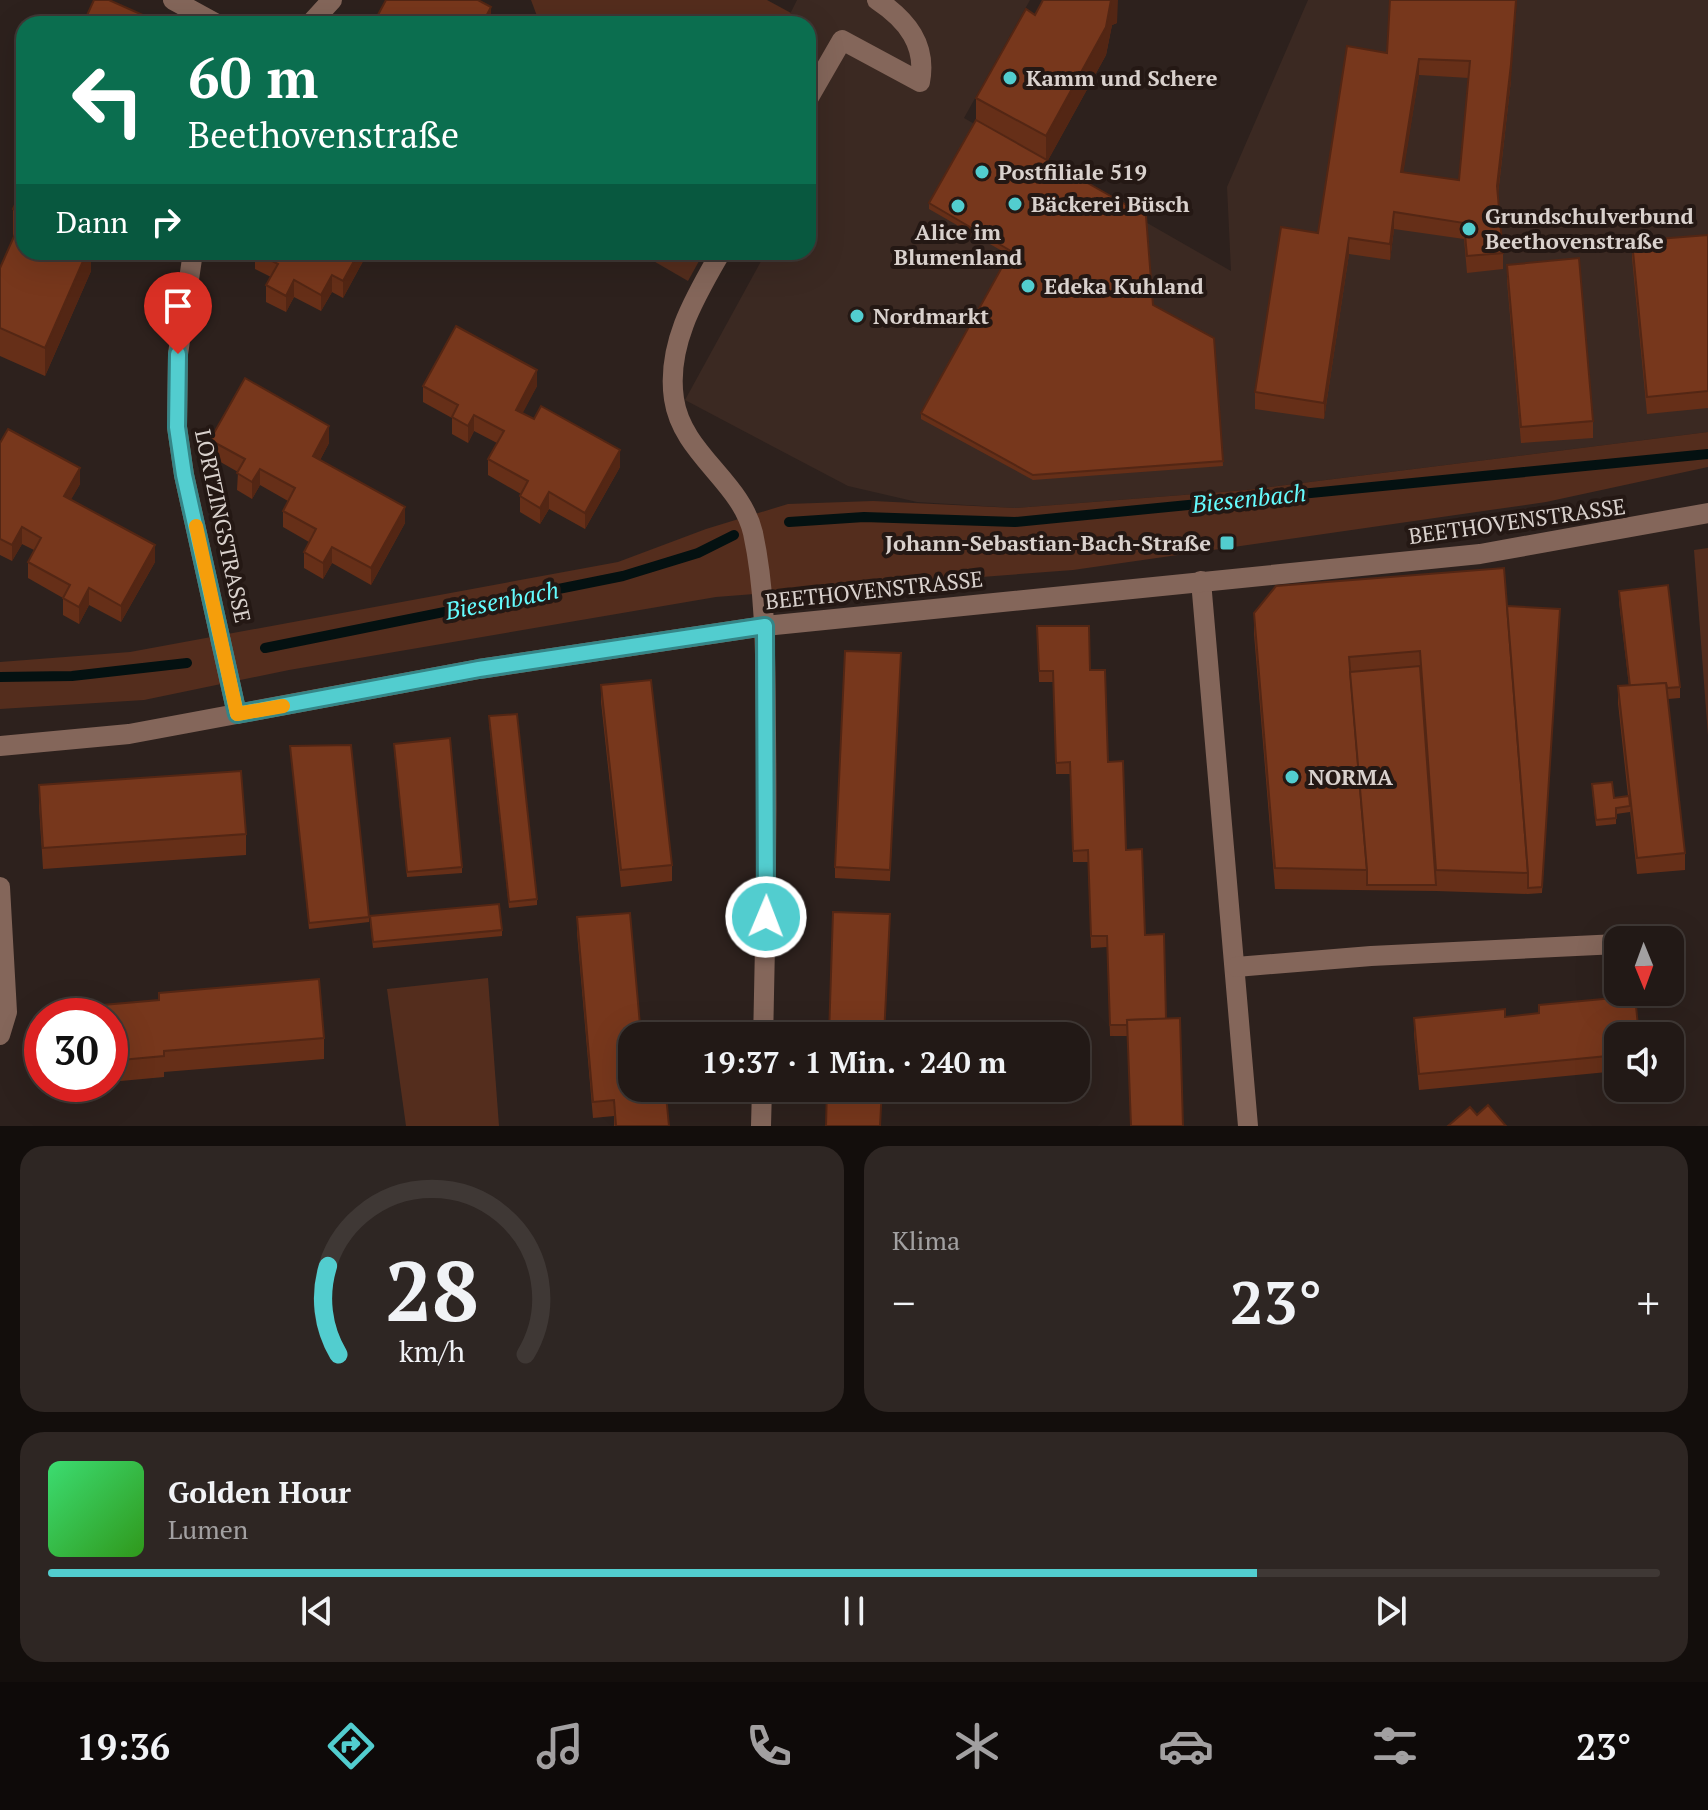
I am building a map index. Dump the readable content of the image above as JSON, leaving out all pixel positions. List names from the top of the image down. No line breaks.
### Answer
{"streets":{"street":["BEETHOVENSTRASSE","LORTZINGSTRASSE"]},"crossings":[["BEETHOVENSTRASSE","LORTZINGSTRASSE"]],"water":["Biesenbach"],"places":{"other":["Kamm und Schere","Postfiliale 519","Bäckerei Büsch","Alice im Blumenland","Grundschulverbund Beethovenstraße","Edeka Kuhland","Nordmarkt","NORMA"],"transit":["Johann-Sebastian-Bach-Straße"]},"north":"bottom","page":{"turn":["60 m","Beethovenstraße"],"then":"Dann","limit":"30","trip":"19:37 · 1 Min. · 240 m","tile":"Klima","heat":["−","23°","+"],"song":["Golden Hour","Lumen"],"tabs":["19:36","23°"],"gauge":["28","km/h"]}}
